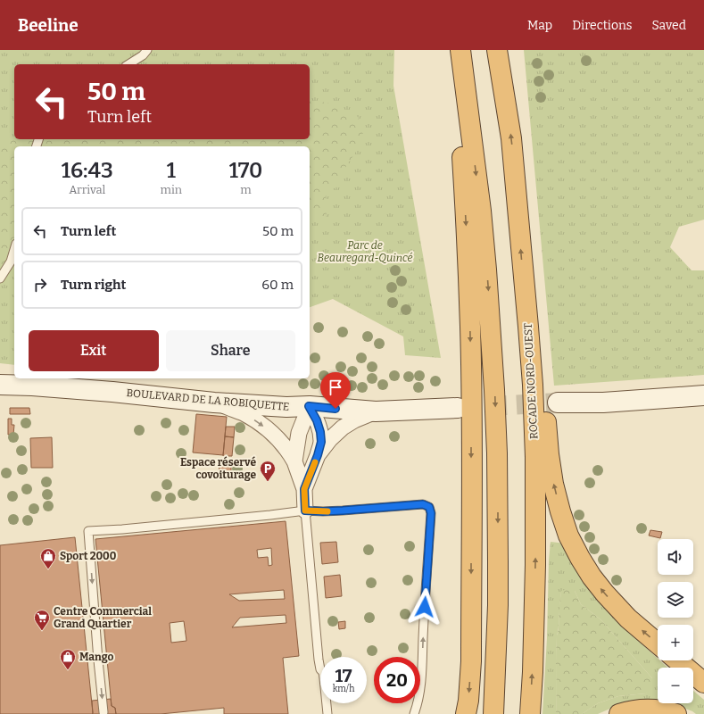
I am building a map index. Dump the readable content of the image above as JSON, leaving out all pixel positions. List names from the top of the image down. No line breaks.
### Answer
{"streets":{"highway":["ROCADE NORD-OUEST"],"main road":["BOULEVARD DE LA ROBIQUETTE"]},"parks":["Parc de Beauregard-Quincé"],"places":{"parking":["Espace réservé covoiturage"],"shop":["Sport 2000","Mango"],"supermarket":["Centre Commercial Grand Quartier"]},"page":{"header":"Beeline","nav":["Map","Directions","Saved"],"turn":["50 m","Turn left"],"eta":["16:43","Arrival","1","min","170","m"],"list":[{"name":"Turn left","value":"50 m"},{"name":"Turn right","value":"60 m"}],"buttons":["Exit","Share"],"map_buttons":["+","−"],"speed":"17 km/h","limit":"20"}}
